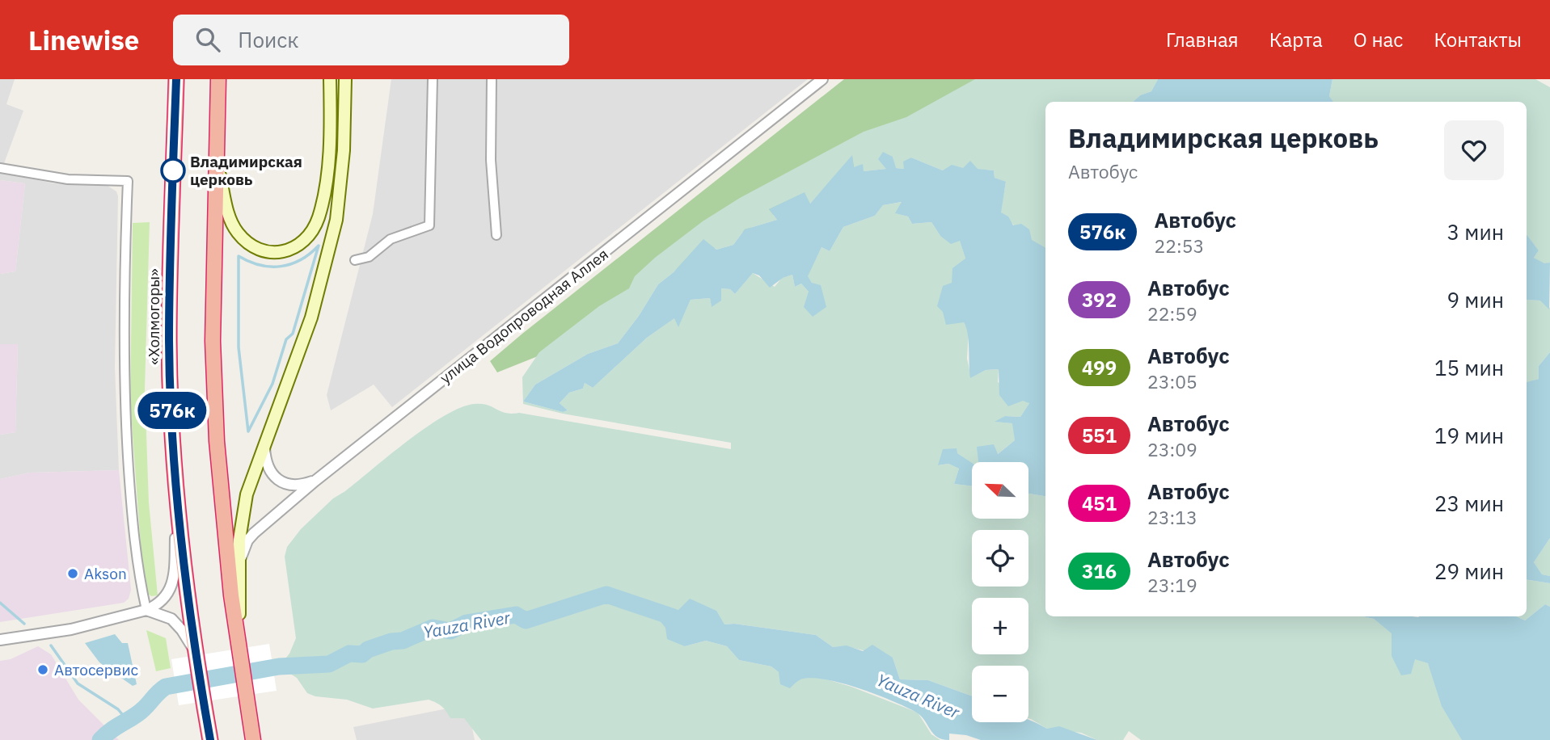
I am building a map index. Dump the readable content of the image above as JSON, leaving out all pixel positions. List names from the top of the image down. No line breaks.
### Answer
{"streets":{"highway":["«Холмогоры»"],"street":["улица Водопроводная Аллея"]},"water":["Yauza River"],"places":["Владимирская церковь","Akson","Автосервис"],"lines":["bus line 576к"],"north":"top left","page":{"header":"Linewise","search":"Поиск","nav":["Главная","Карта","О нас","Контакты"],"on_map":"576к","heading":["Владимирская церковь","Автобус"],"list":[{"mark":"576к","name":"Автобус","note":"22:53","value":"3 мин"},{"mark":"392","name":"Автобус","note":"22:59","value":"9 мин"},{"mark":"499","name":"Автобус","note":"23:05","value":"15 мин"},{"mark":"551","name":"Автобус","note":"23:09","value":"19 мин"},{"mark":"451","name":"Автобус","note":"23:13","value":"23 мин"},{"mark":"316","name":"Автобус","note":"23:19","value":"29 мин"}],"map_buttons":["+","−"]}}
